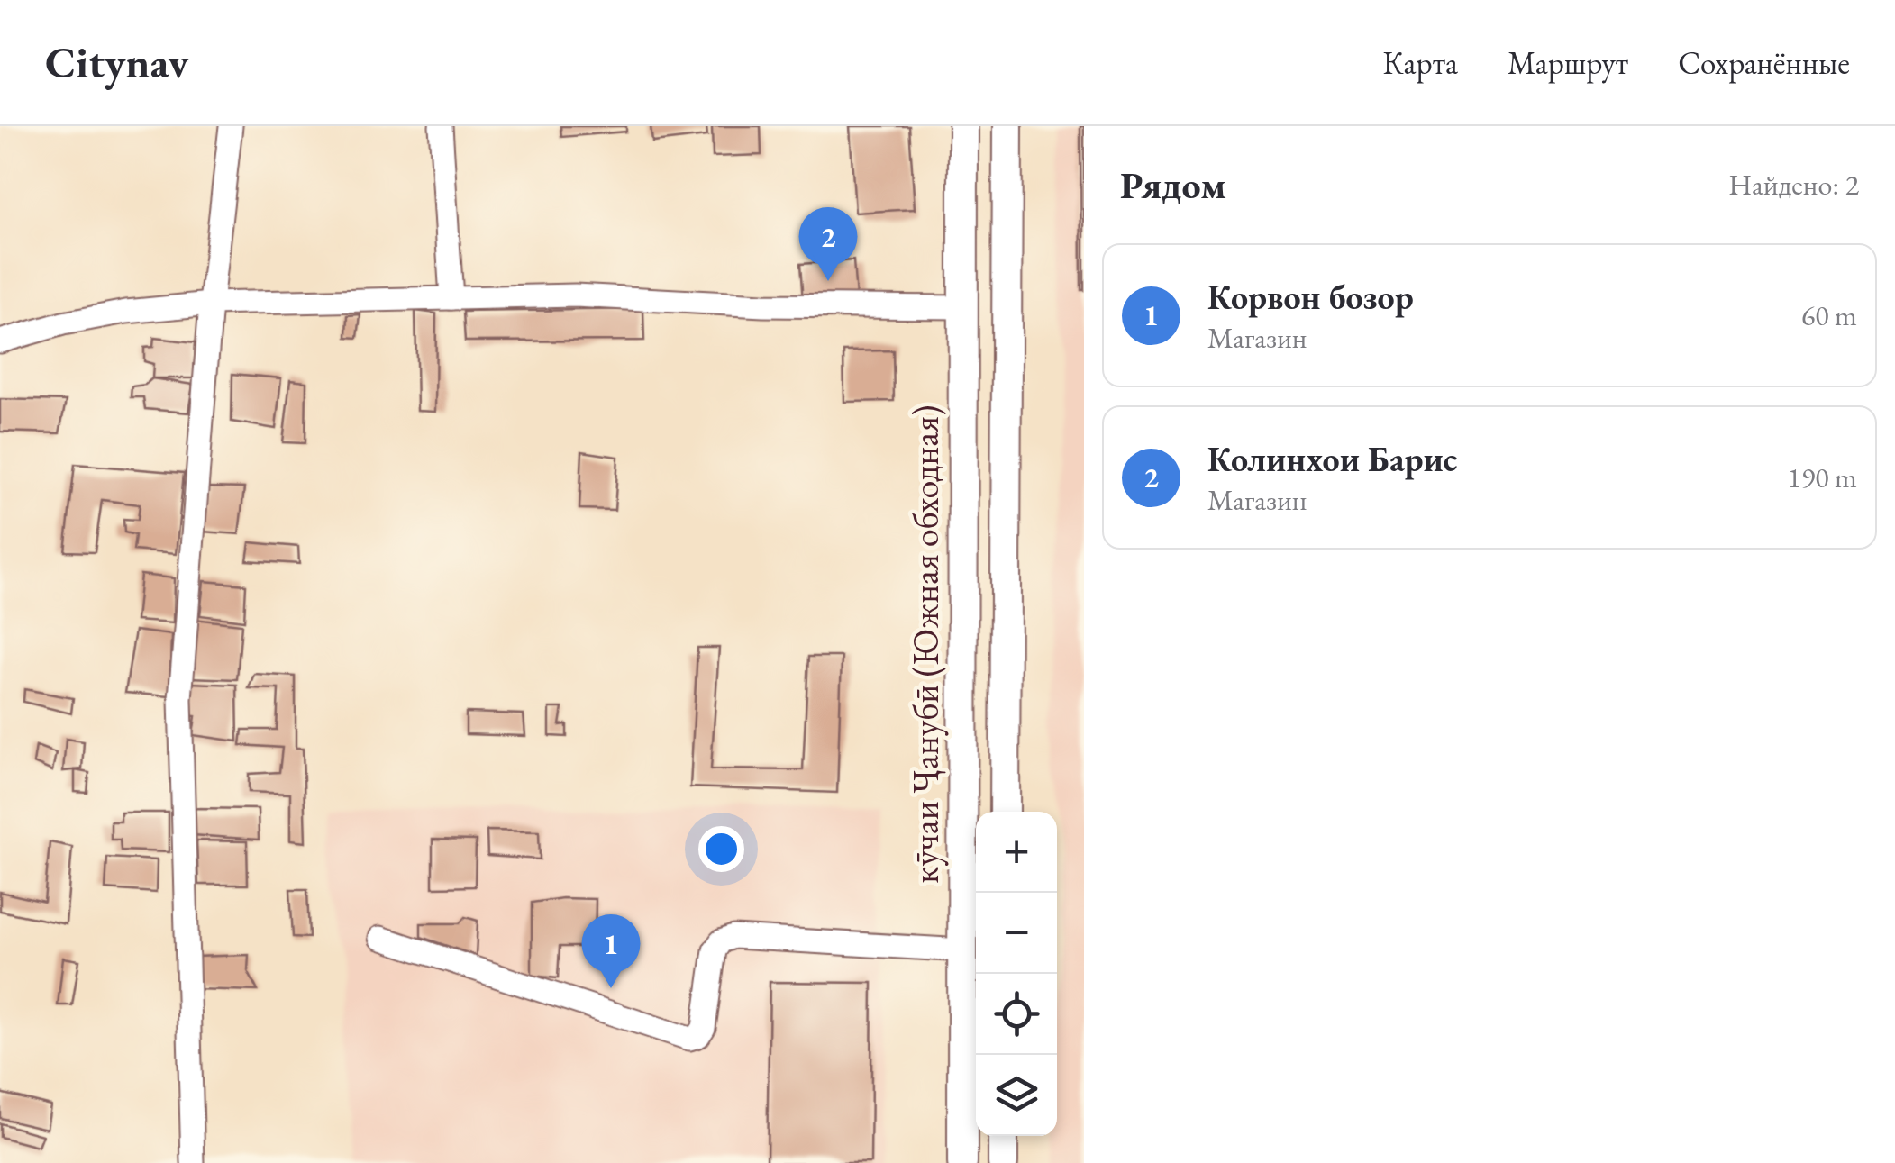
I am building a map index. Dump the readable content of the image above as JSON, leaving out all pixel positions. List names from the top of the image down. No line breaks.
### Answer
{"streets":{"main road":["кӯчаи Ҷанубӣ (Южная обходная)"]},"page":{"header":"Citynav","nav":["Карта","Маршрут","Сохранённые"],"heading":["Рядом","Найдено: 2"],"pins":["2","1"],"list":[{"mark":"1","name":"Корвон бозор","note":"Магазин","value":"60 m"},{"mark":"2","name":"Колинхои Барис","note":"Магазин","value":"190 m"}],"map_buttons":["+","−"]}}
